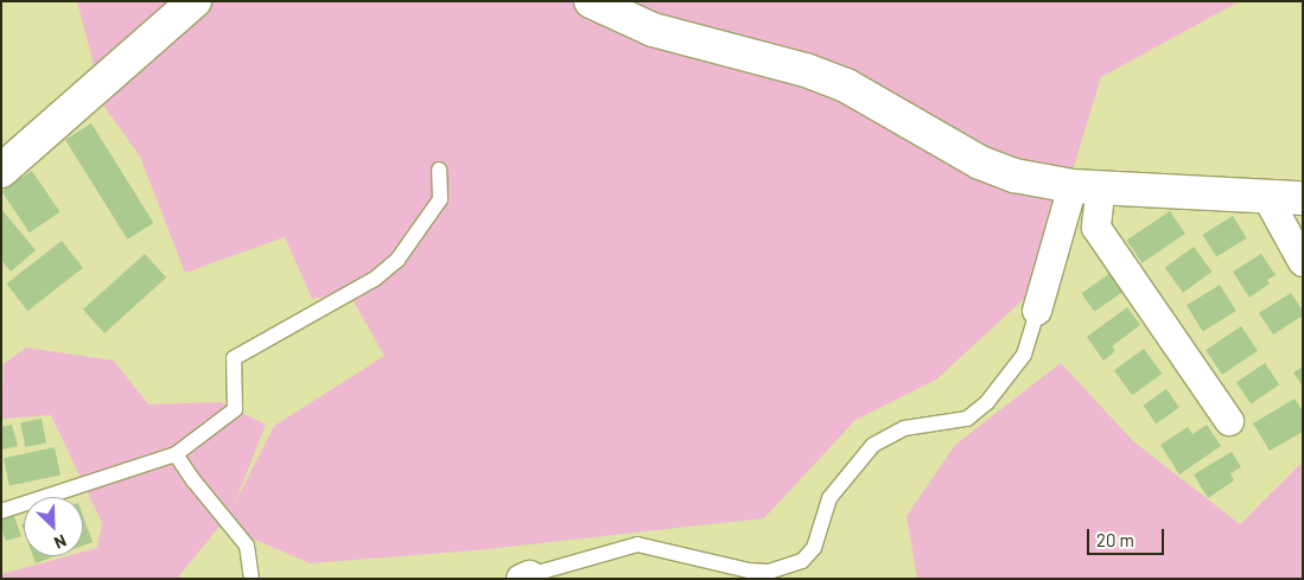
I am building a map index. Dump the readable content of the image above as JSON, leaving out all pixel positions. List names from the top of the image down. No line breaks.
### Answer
{"scale_bar":"20 m","north":"bottom right"}
